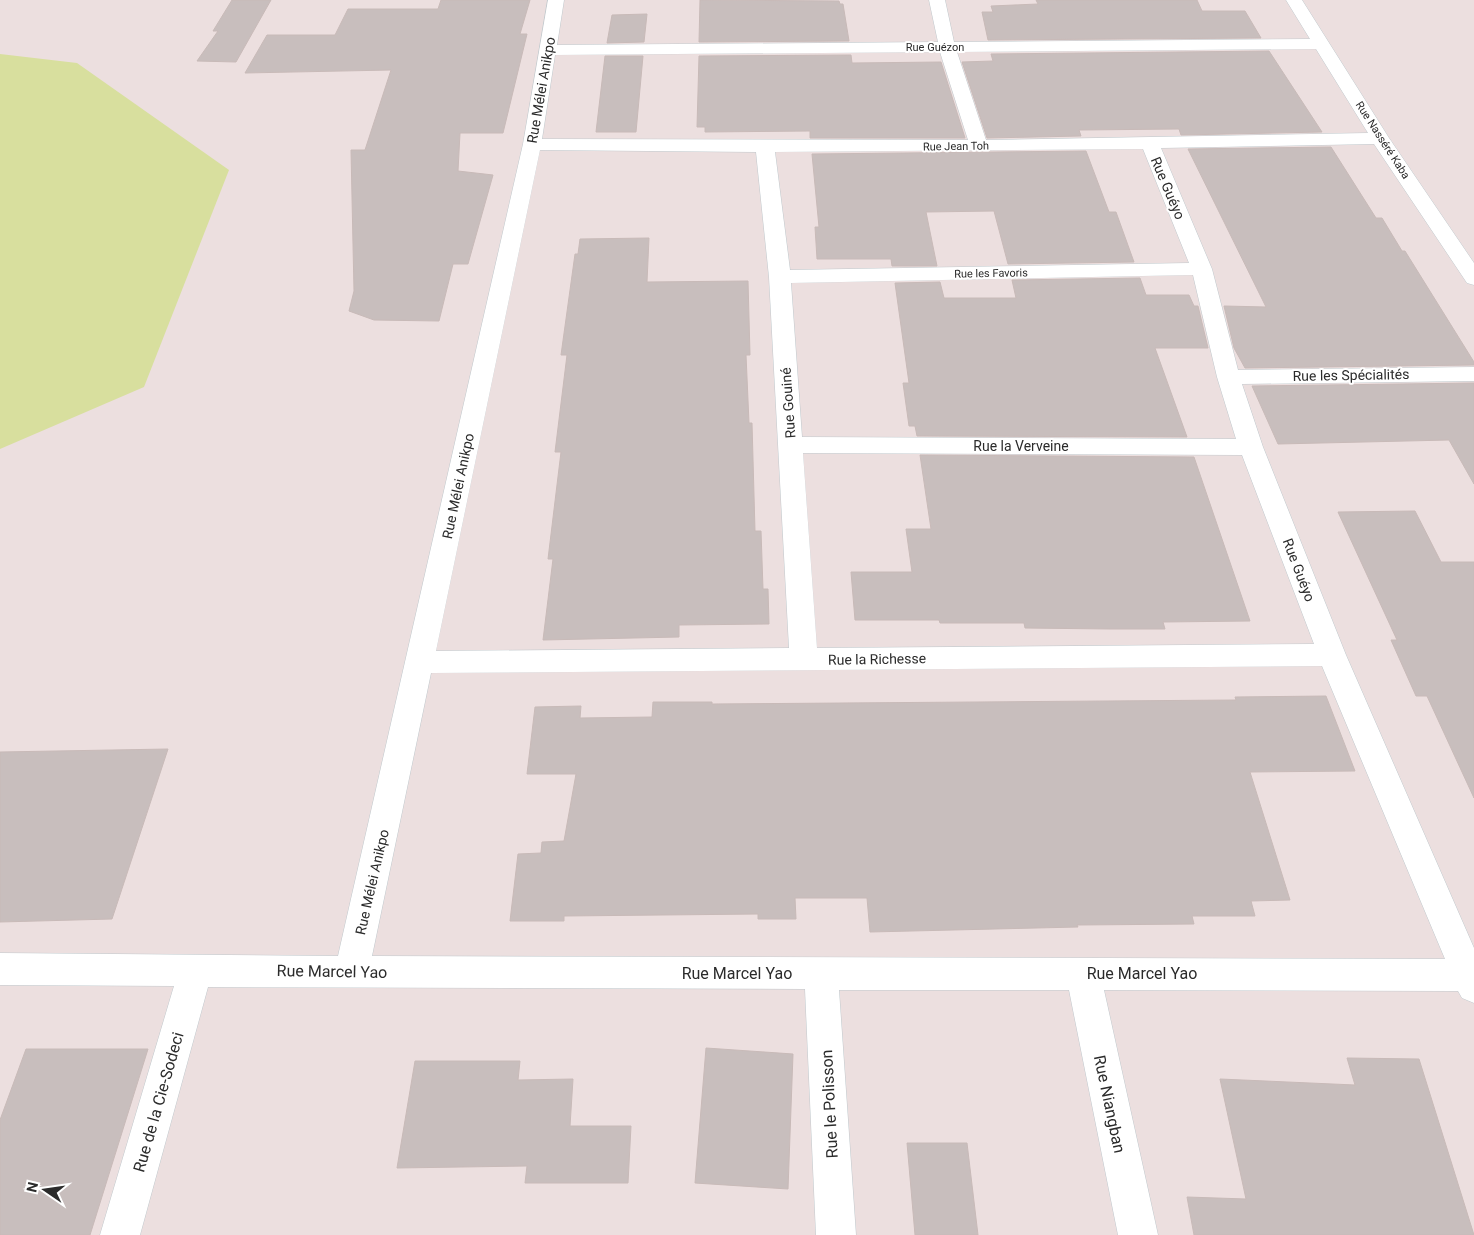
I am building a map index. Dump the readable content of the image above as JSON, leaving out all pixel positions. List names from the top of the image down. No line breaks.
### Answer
{"streets":{"street":["Rue Guézon","Rue Mélei Anikpo","Rue Nasséré Kaba","Rue Jean Toh","Rue Guéyo","Rue les Favoris","Rue les Spécialités","Rue Gouiné","Rue la Verveine","Rue la Richesse","Rue Marcel Yao","Rue de la Cie-Sodeci","Rue le Polisson","Rue Niangban"]},"crossings":[["Rue Guézon","Rue Mélei Anikpo"],["Rue Guézon","Rue Nasséré Kaba"],["Rue Mélei Anikpo","Rue Jean Toh"],["Rue Mélei Anikpo","Rue la Richesse"],["Rue Mélei Anikpo","Rue Marcel Yao"],["Rue Nasséré Kaba","Rue Jean Toh"],["Rue Jean Toh","Rue Guéyo"],["Rue Jean Toh","Rue Gouiné"],["Rue Guéyo","Rue les Favoris"],["Rue Guéyo","Rue les Spécialités"],["Rue Guéyo","Rue la Verveine"],["Rue Guéyo","Rue la Richesse"],["Rue Guéyo","Rue Marcel Yao"],["Rue les Favoris","Rue Gouiné"],["Rue Gouiné","Rue la Verveine"],["Rue Gouiné","Rue la Richesse"],["Rue Marcel Yao","Rue de la Cie-Sodeci"],["Rue Marcel Yao","Rue le Polisson"],["Rue Marcel Yao","Rue Niangban"]],"north":"left"}
